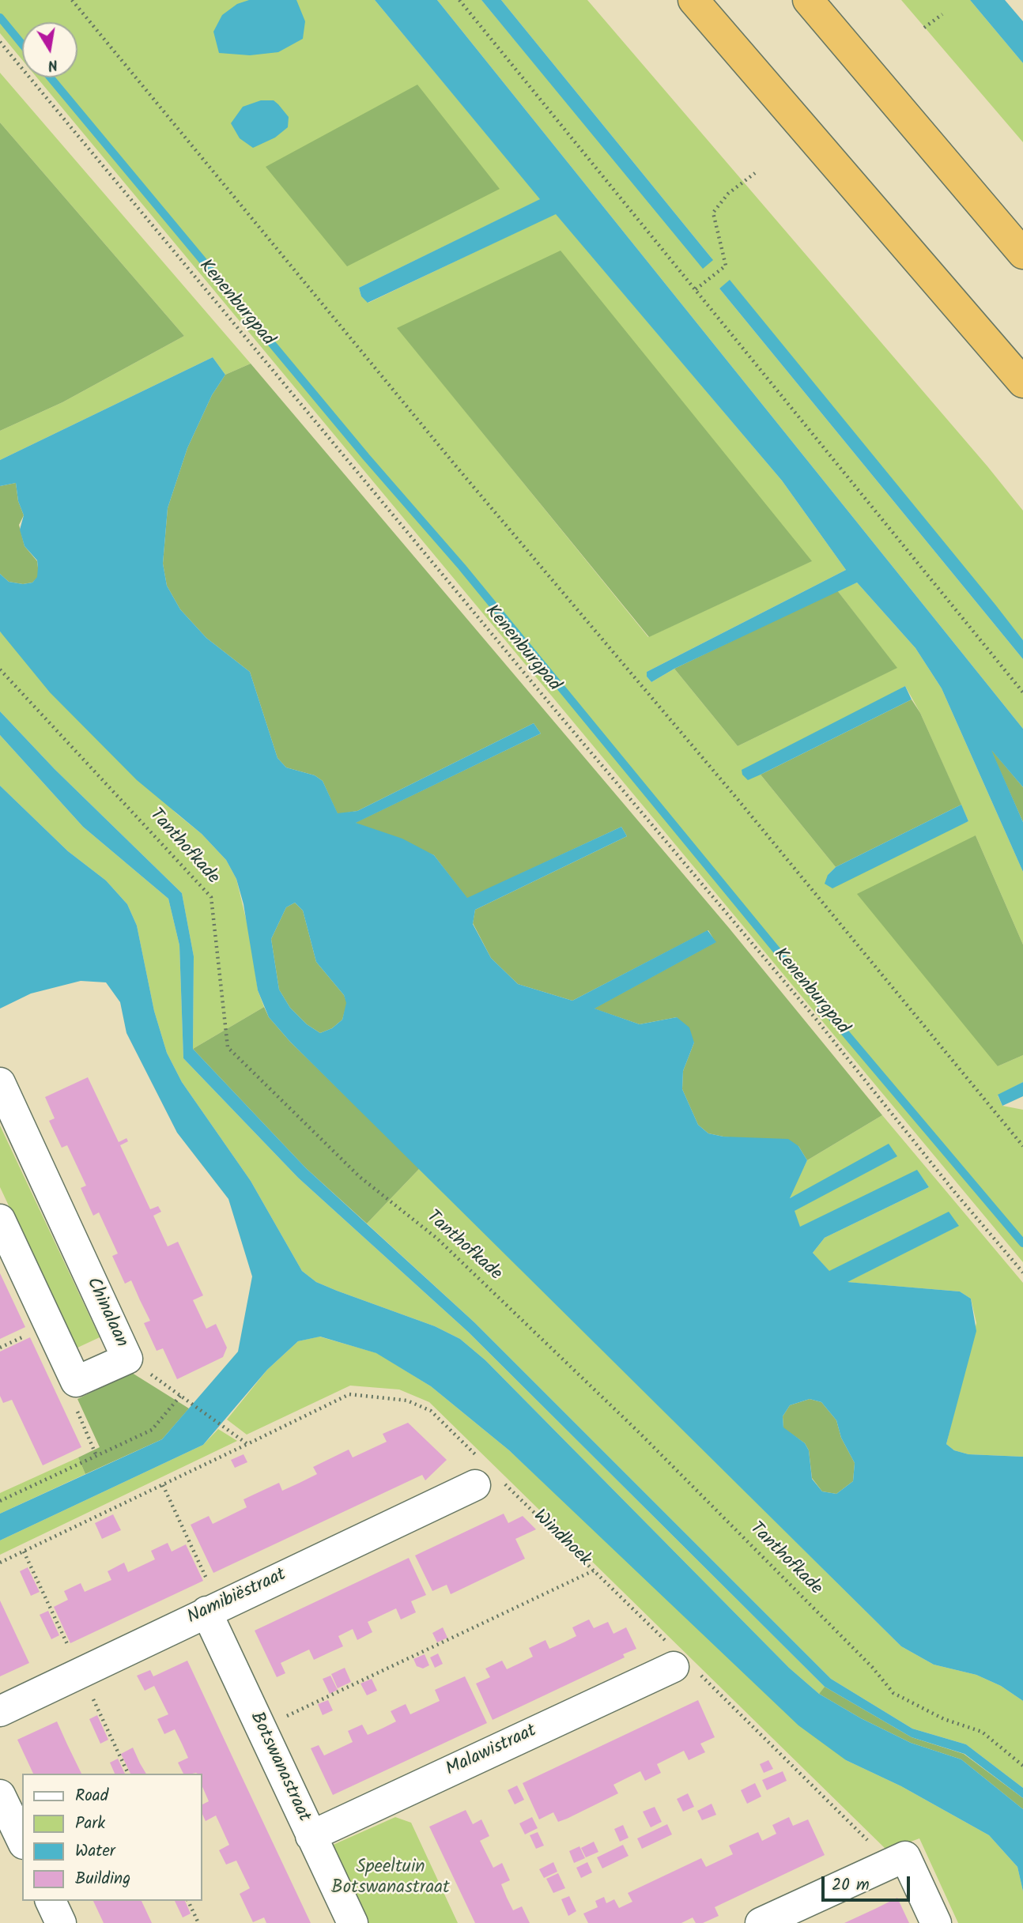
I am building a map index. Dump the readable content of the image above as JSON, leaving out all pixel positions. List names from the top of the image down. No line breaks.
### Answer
{"streets":{"street":["Chinalaan","Namibiëstraat","Malawistraat","Botswanastraat"],"path":["Kenenburgpad","Tanthofkade","Windhoek"]},"crossings":[["Windhoek","Namibiëstraat"],["Windhoek","Malawistraat"],["Namibiëstraat","Botswanastraat"],["Malawistraat","Botswanastraat"]],"parks":["Speeltuin Botswanastraat"],"legend":["Road","Park","Water","Building"],"scale_bar":"20 m","north":"bottom"}
